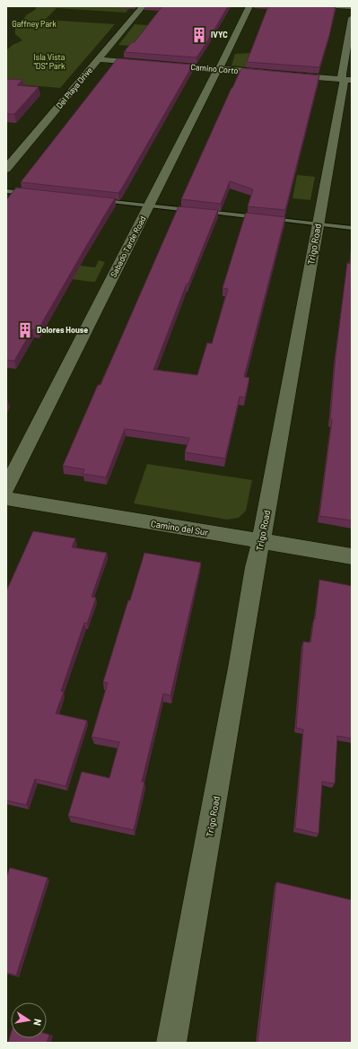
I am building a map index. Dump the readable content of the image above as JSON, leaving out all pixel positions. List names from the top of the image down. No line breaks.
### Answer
{"streets":{"street":["Camino Corto","Del Playa Drive","Trigo Road","Sabado Tarde Road","Camino del Sur"]},"crossings":[["Camino Corto","Del Playa Drive"],["Camino Corto","Trigo Road"],["Camino Corto","Sabado Tarde Road"],["Trigo Road","Camino del Sur"]],"parks":["Gaffney Park","Isla Vista \"DS\" Park"],"places":{"building":["IVYC","Dolores House"]},"north":"right"}
